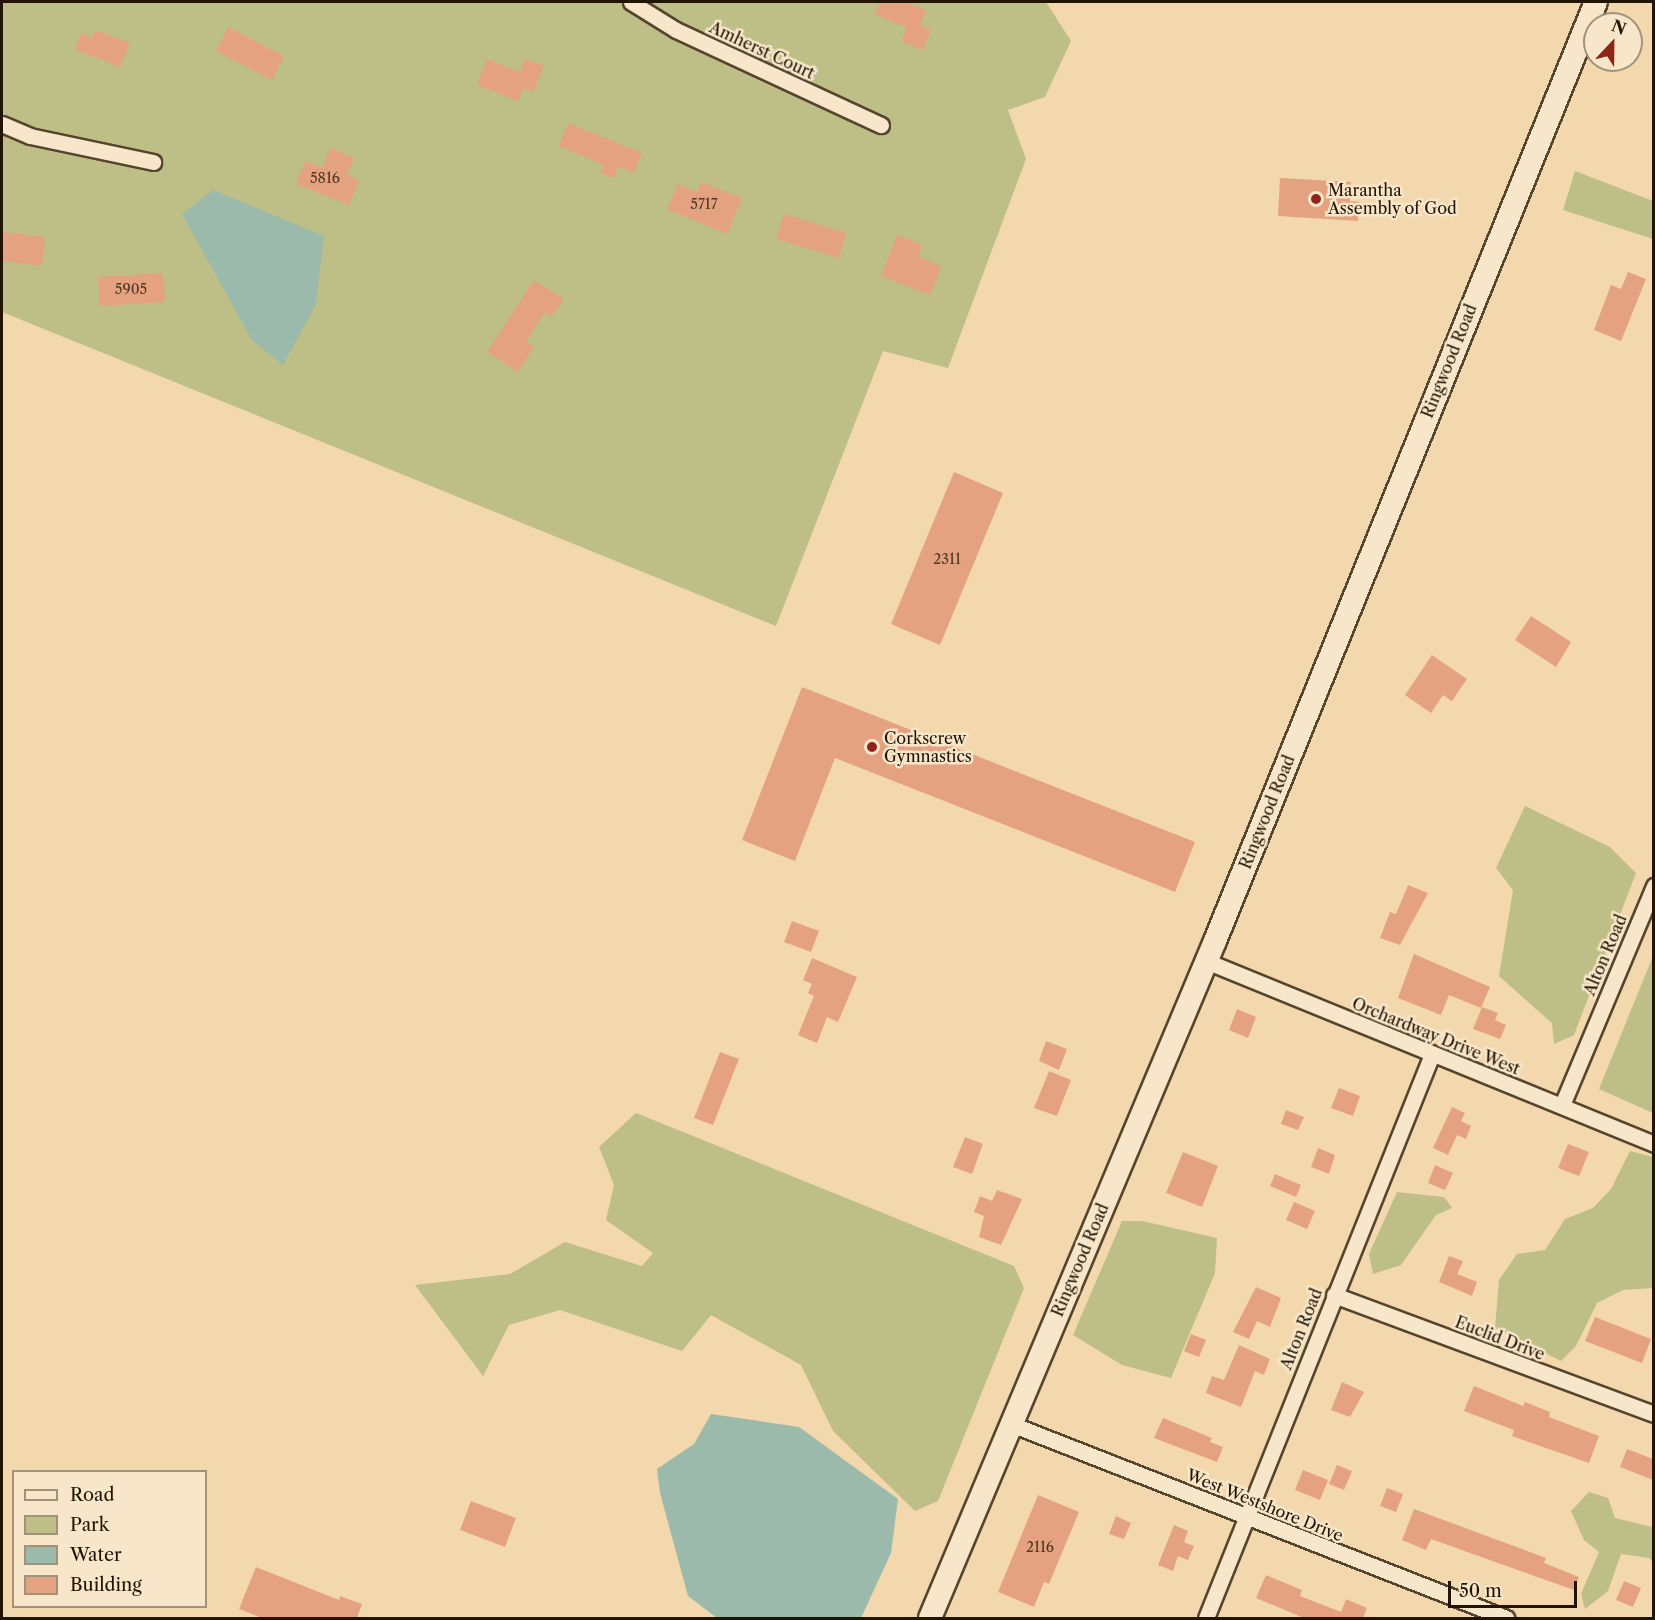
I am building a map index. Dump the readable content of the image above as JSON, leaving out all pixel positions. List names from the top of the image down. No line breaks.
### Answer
{"streets":{"street":["Amherst Court","Ringwood Road","Alton Road","Orchardway Drive West","Euclid Drive","West Westshore Drive"]},"crossings":[["Ringwood Road","Orchardway Drive West"],["Ringwood Road","West Westshore Drive"],["Alton Road","Orchardway Drive West"],["Alton Road","Euclid Drive"],["Alton Road","West Westshore Drive"]],"places":["Marantha Assembly of God","Corkscrew Gymnastics"],"house_numbers":["5816","5717","5905","2311","2116"],"legend":["Road","Park","Water","Building"],"scale_bar":"50 m","north":"top"}
